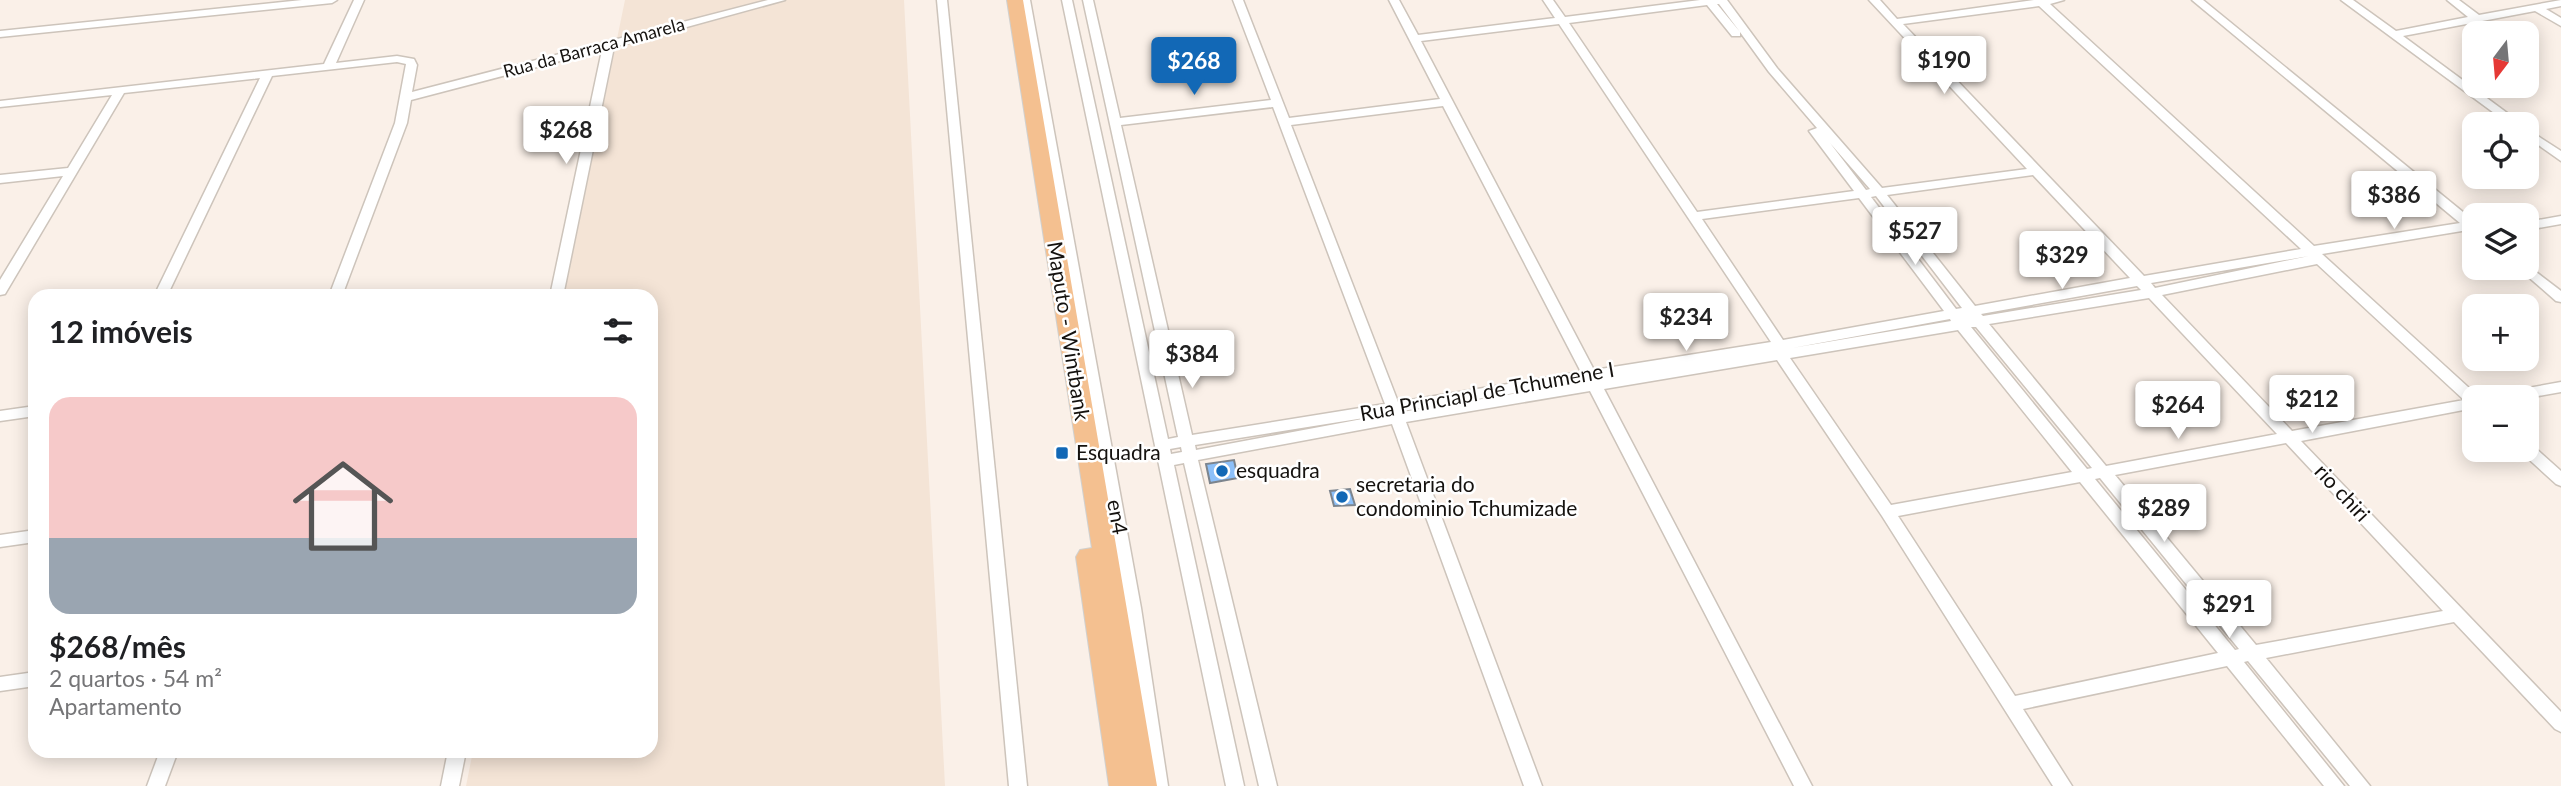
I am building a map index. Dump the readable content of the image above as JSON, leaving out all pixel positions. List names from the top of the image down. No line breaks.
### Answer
{"streets":{"highway":["Maputo - Wintbank"],"street":["Rua da Barraca Amarela","Rua Princiapl de Tchumene I","rio chiri","en4"]},"crossings":[["Rua Princiapl de Tchumene I","rio chiri"]],"places":{"transit":["Esquadra"],"other":["esquadra","secretaria do condominio Tchumizade"]},"north":"bottom","page":{"map_buttons":["+","−"],"price":["$190","$268","$268","$386","$527","$329","$234","$384","$212","$264","$289","$291"],"heading":"12 imóveis","list":[{"name":"$268/mês","note":"2 quartos · 54 m² · Apartamento"}]}}
